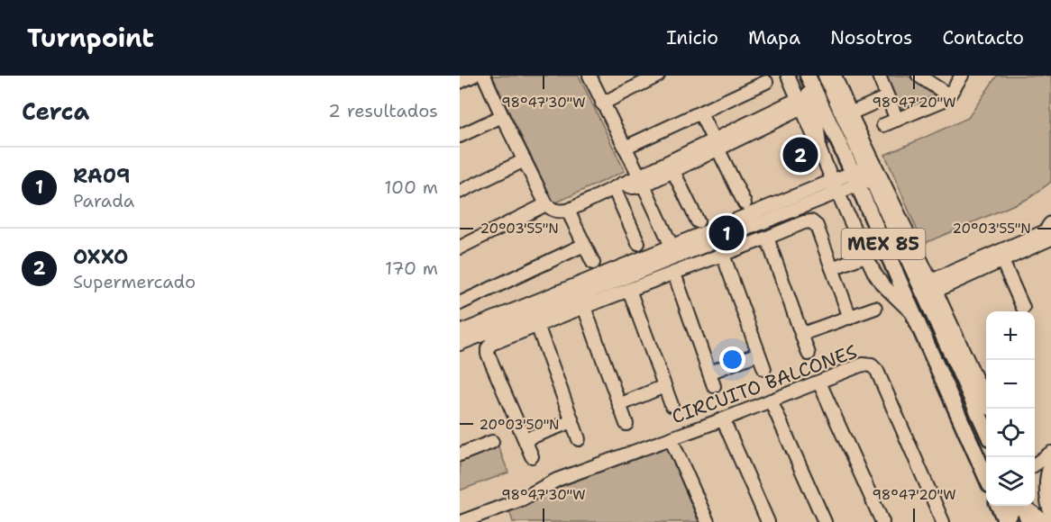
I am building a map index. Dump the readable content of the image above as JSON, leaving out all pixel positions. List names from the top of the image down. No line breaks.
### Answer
{"streets":{"main road":["MEX 85"],"street":["CIRCUITO BALCONES"]},"page":{"header":"Turnpoint","nav":["Inicio","Mapa","Nosotros","Contacto"],"heading":["Cerca","2 resultados"],"pins":["2","1"],"list":[{"mark":"1","name":"RA09","note":"Parada","value":"100 m"},{"mark":"2","name":"OXXO","note":"Supermercado","value":"170 m"}],"map_buttons":["+","−"]},"coordinates":["98°47'30\"W","98°47'20\"W","20°03'55\"N","20°03'50\"N"]}
